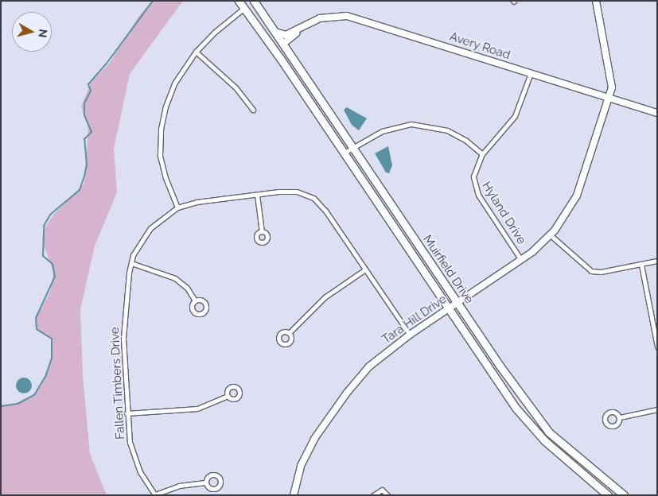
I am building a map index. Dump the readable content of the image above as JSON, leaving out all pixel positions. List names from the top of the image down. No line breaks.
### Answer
{"streets":{"main road":["Muirfield Drive"],"street":["Avery Road","Hyland Drive","Tara Hill Drive","Fallen Timbers Drive"]},"crossings":[["Avery Road","Hyland Drive"],["Avery Road","Muirfield Drive"],["Avery Road","Tara Hill Drive"],["Hyland Drive","Tara Hill Drive"],["Muirfield Drive","Tara Hill Drive"],["Tara Hill Drive","Fallen Timbers Drive"]],"north":"right"}
